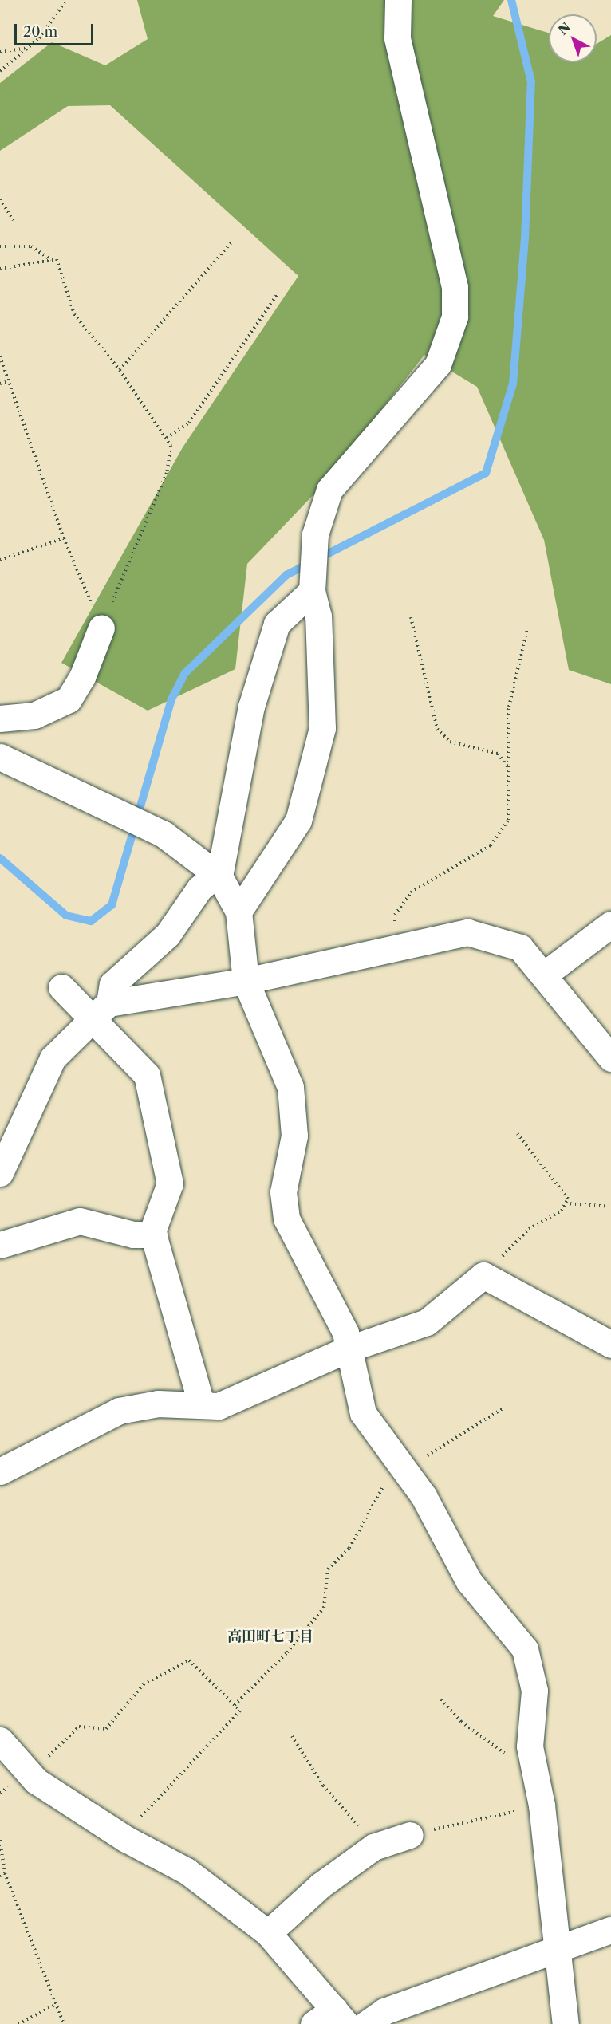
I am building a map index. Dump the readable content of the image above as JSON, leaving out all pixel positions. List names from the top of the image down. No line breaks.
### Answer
{"districts":["高田町七丁目"],"scale_bar":"20 m","north":"top left"}
